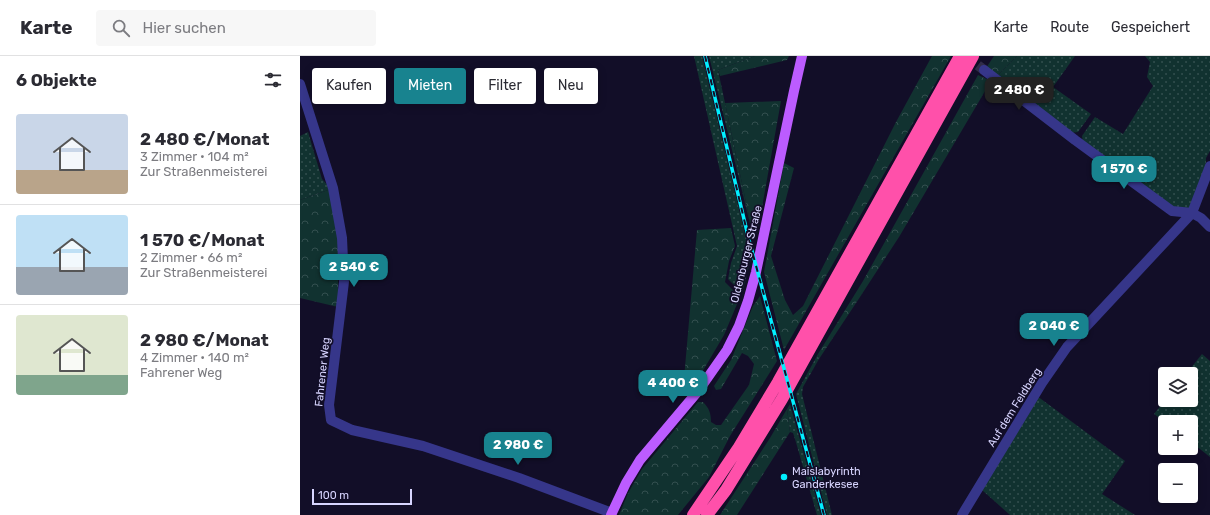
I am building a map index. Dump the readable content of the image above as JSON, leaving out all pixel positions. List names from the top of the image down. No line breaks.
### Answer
{"streets":{"main road":["Oldenburger Straße"],"street":["Fahrener Weg","Auf dem Feldberg"]},"crossings":[["Oldenburger Straße","Fahrener Weg"]],"places":["Maislabyrinth Ganderkesee"],"scale_bar":"100 m","page":{"header":"Karte","search":"Hier suchen","nav":["Karte","Route","Gespeichert"],"heading":"6 Objekte","chip":["Kaufen","Mieten","Filter","Neu"],"price":["2 480 €","1 570 €","2 540 €","2 040 €","4 400 €","2 980 €"],"list":[{"name":"2 480 €/Monat","note":"3 Zimmer · 104 m² · Zur Straßenmeisterei"},{"name":"1 570 €/Monat","note":"2 Zimmer · 66 m² · Zur Straßenmeisterei"},{"name":"2 980 €/Monat","note":"4 Zimmer · 140 m² · Fahrener Weg"}],"map_buttons":["+","−"],"scale":"100 m"}}
